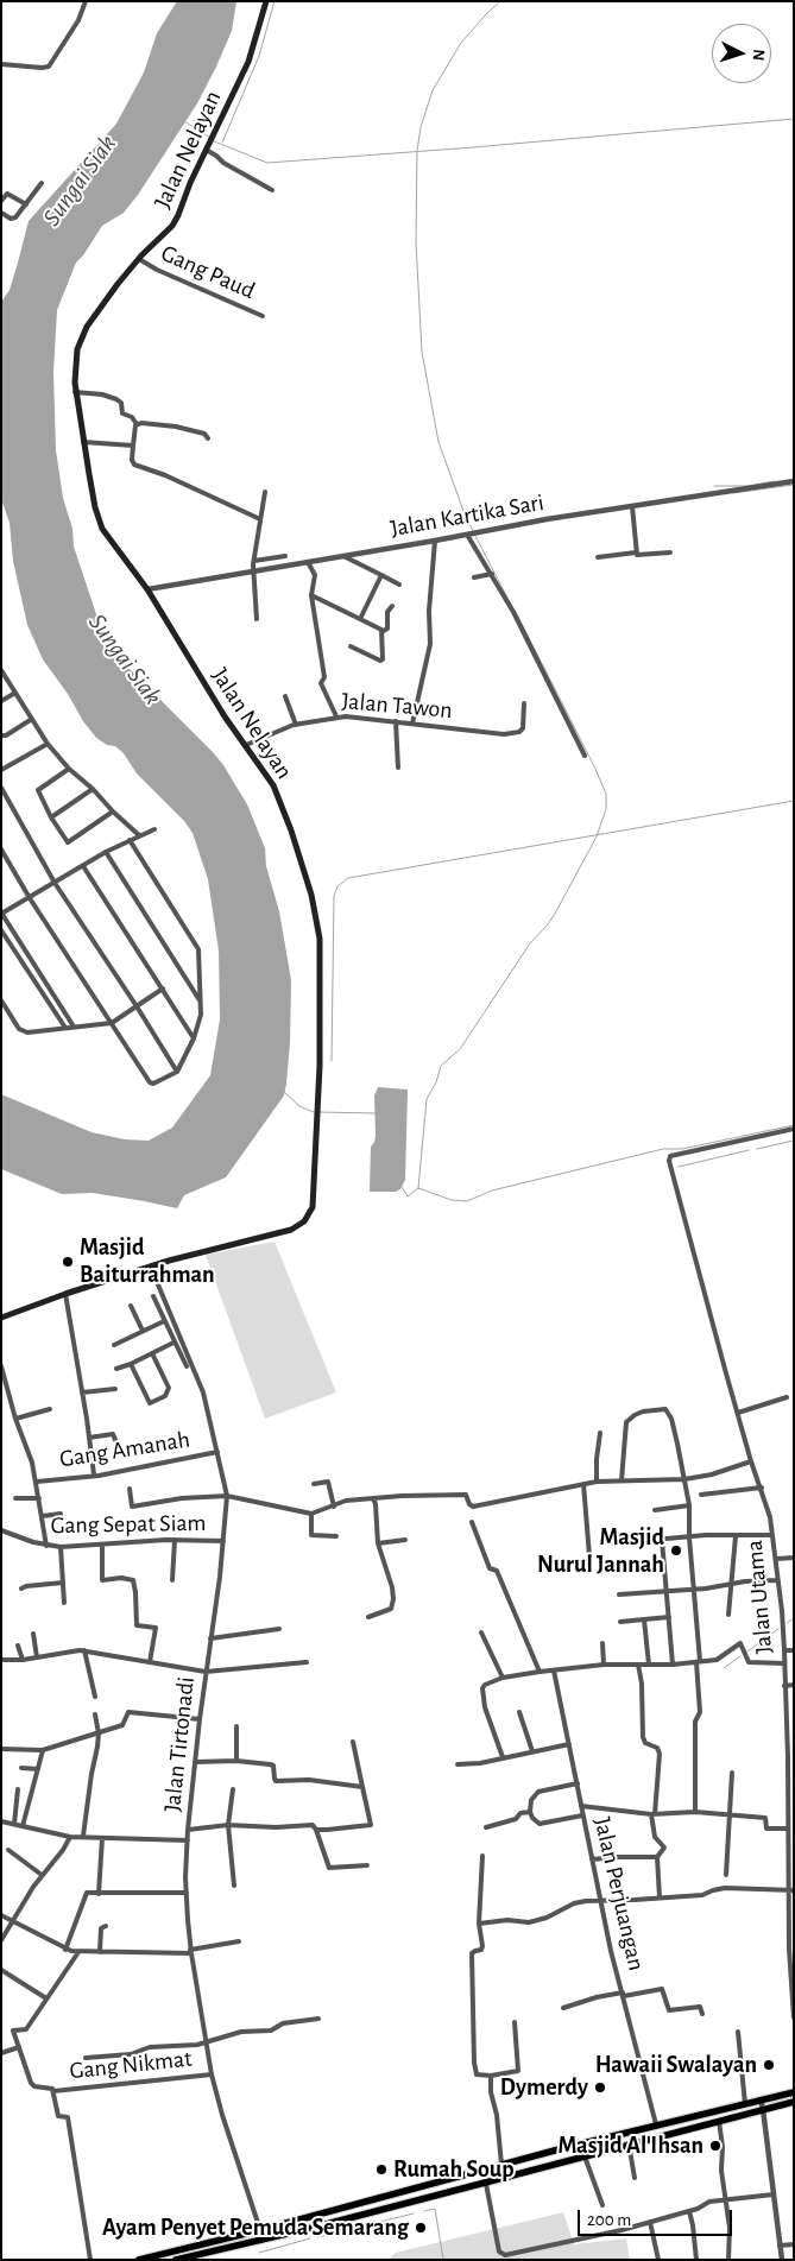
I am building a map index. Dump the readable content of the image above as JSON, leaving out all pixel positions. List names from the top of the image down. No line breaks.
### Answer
{"streets":{"main road":["Jalan Nelayan"],"street":["Gang Paud","Jalan Kartika Sari","Jalan Tawon","Gang Amanah","Gang Sepat Siam","Jalan Utama","Jalan Tirtonadi","Jalan Perjuangan","Gang Nikmat"]},"crossings":[["Jalan Nelayan","Gang Paud"],["Jalan Nelayan","Jalan Kartika Sari"],["Jalan Nelayan","Jalan Tawon"],["Jalan Nelayan","Jalan Tirtonadi"],["Gang Amanah","Jalan Tirtonadi"],["Gang Sepat Siam","Jalan Tirtonadi"],["Jalan Tirtonadi","Gang Nikmat"]],"water":["Sungai Siak"],"places":["Masjid Baiturrahman","Masjid Nurul Jannah","Hawaii Swalayan","Dymerdy","Masjid Al Ihsan","Rumah Soup","Ayam Penyet Pemuda Semarang"],"scale_bar":"200 m","north":"right"}
